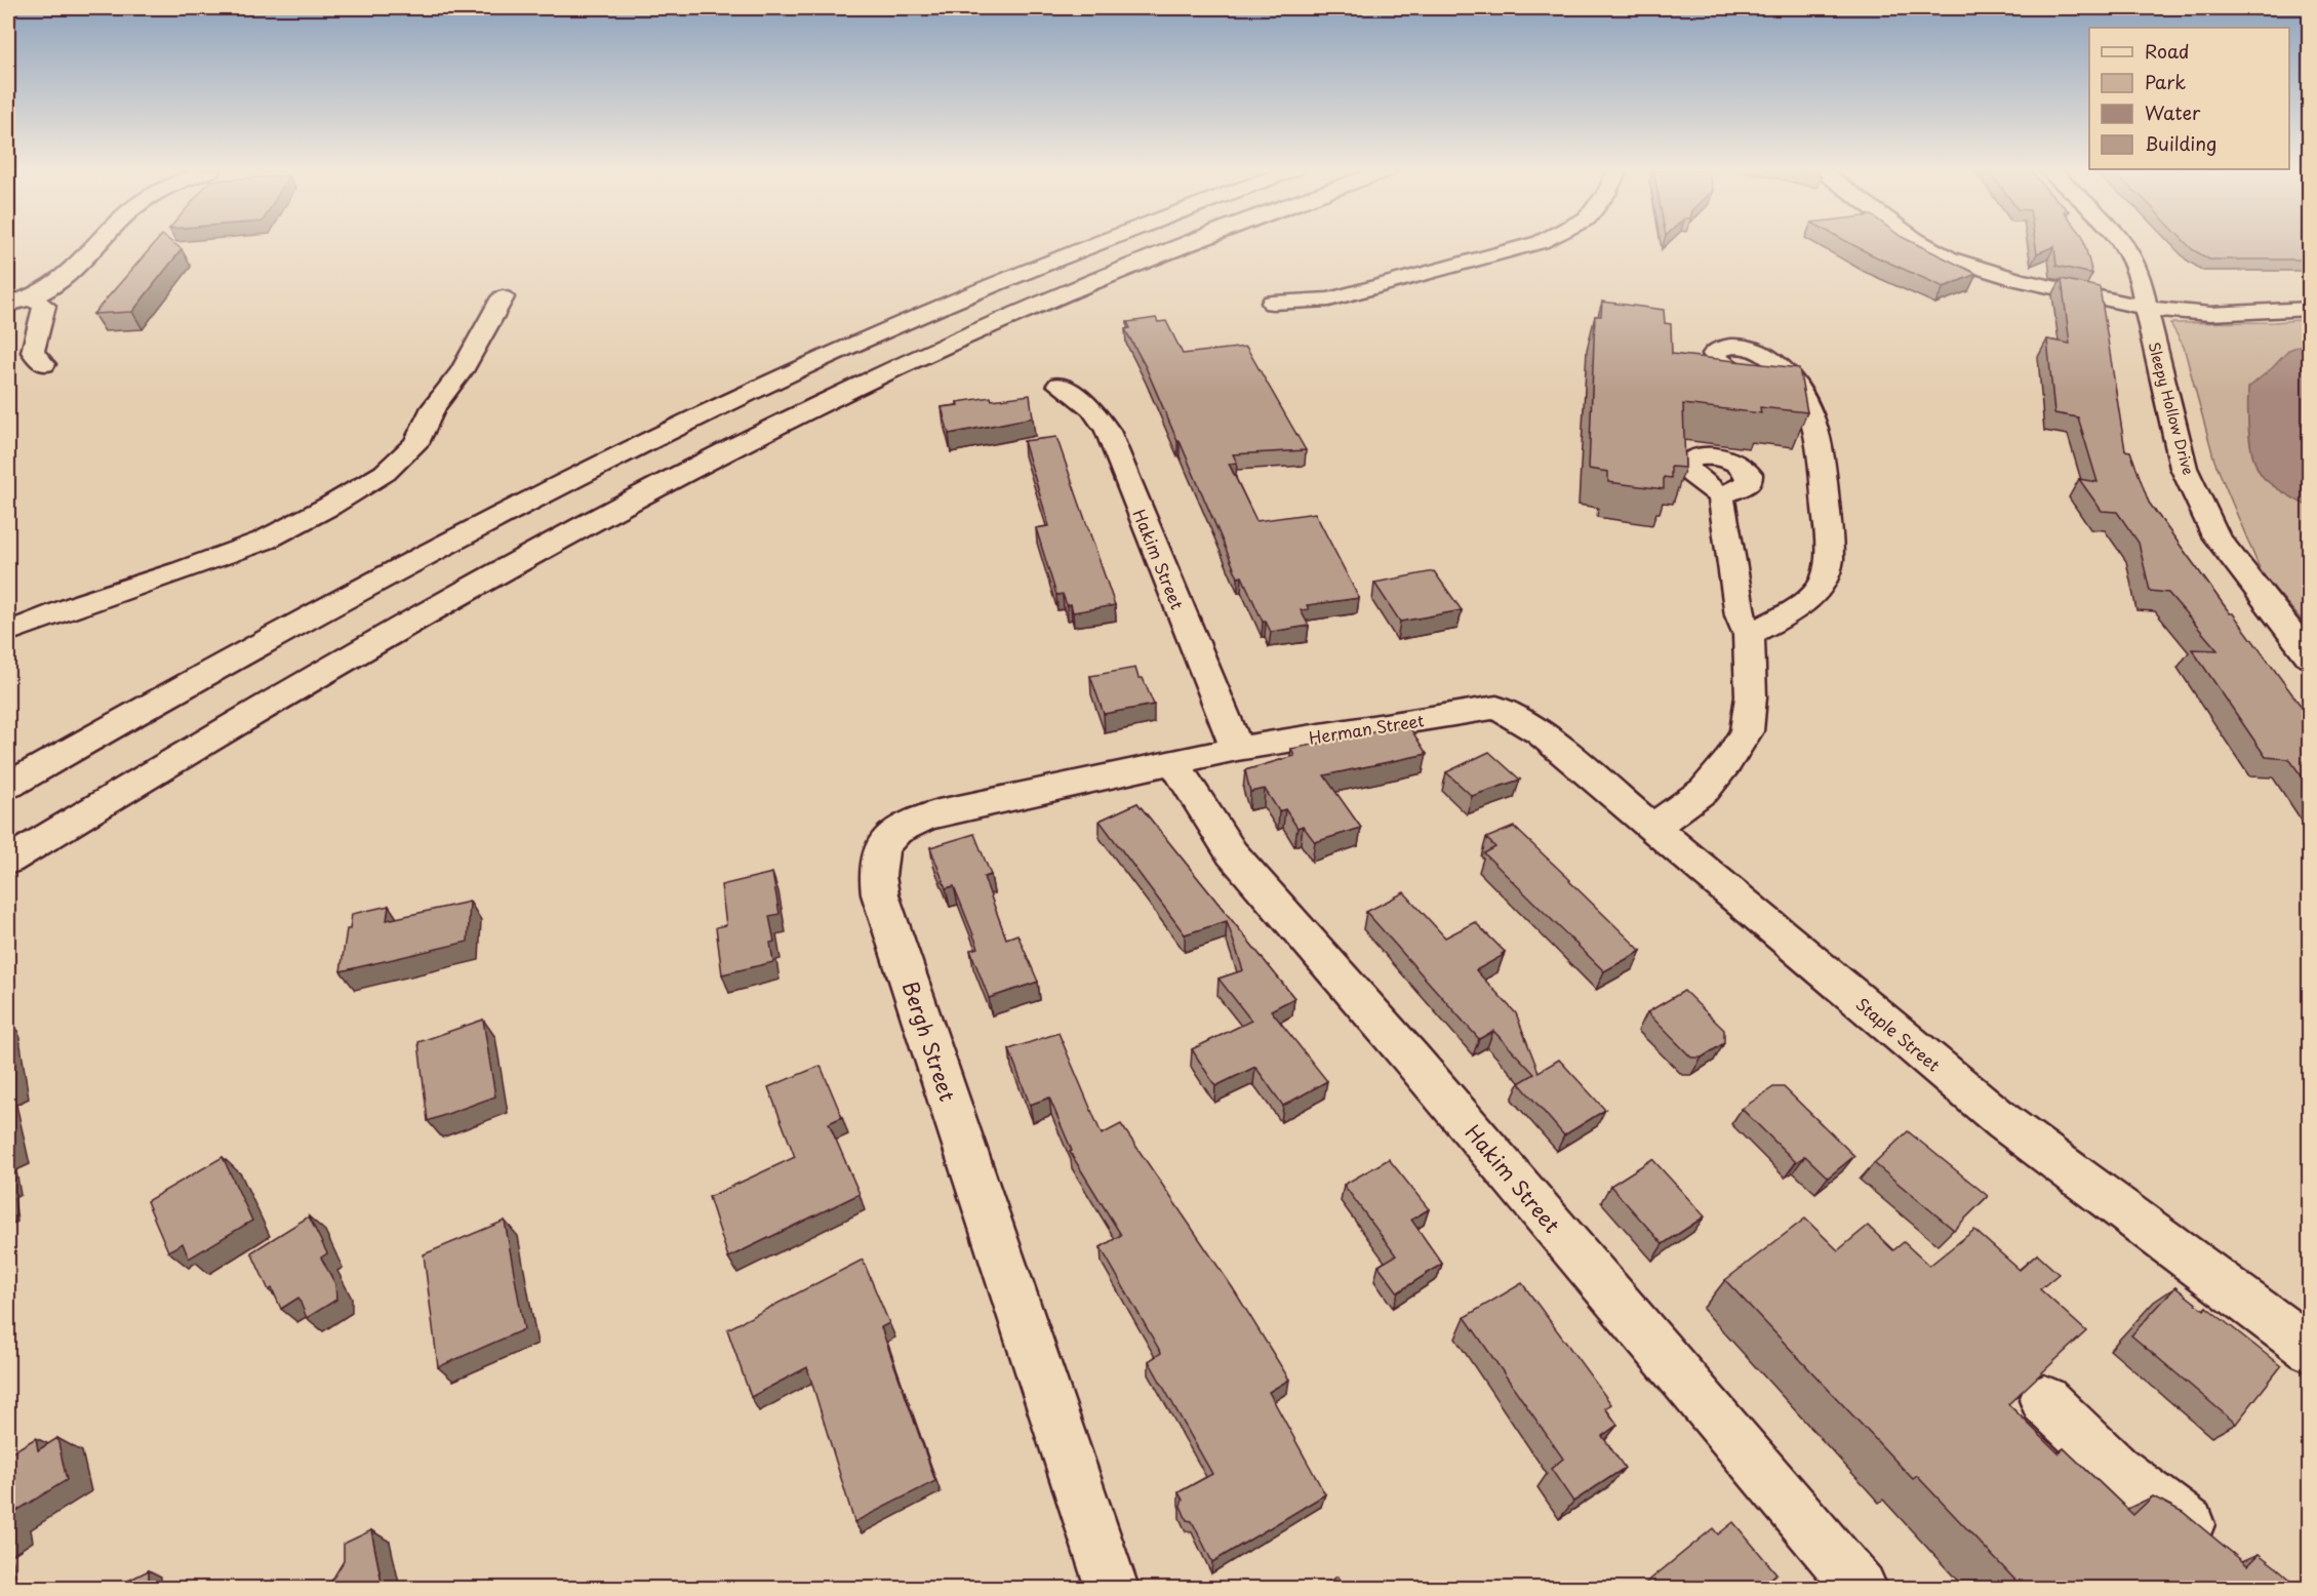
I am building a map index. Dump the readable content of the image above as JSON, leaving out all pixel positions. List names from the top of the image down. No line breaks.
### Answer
{"streets":{"main road":["Sleepy Hollow Drive","Hakim Street","Herman Street","Staple Street","Bergh Street"]},"crossings":[["Hakim Street","Herman Street"],["Hakim Street","Bergh Street"],["Herman Street","Staple Street"],["Herman Street","Bergh Street"]],"legend":["Road","Park","Water","Building"]}
